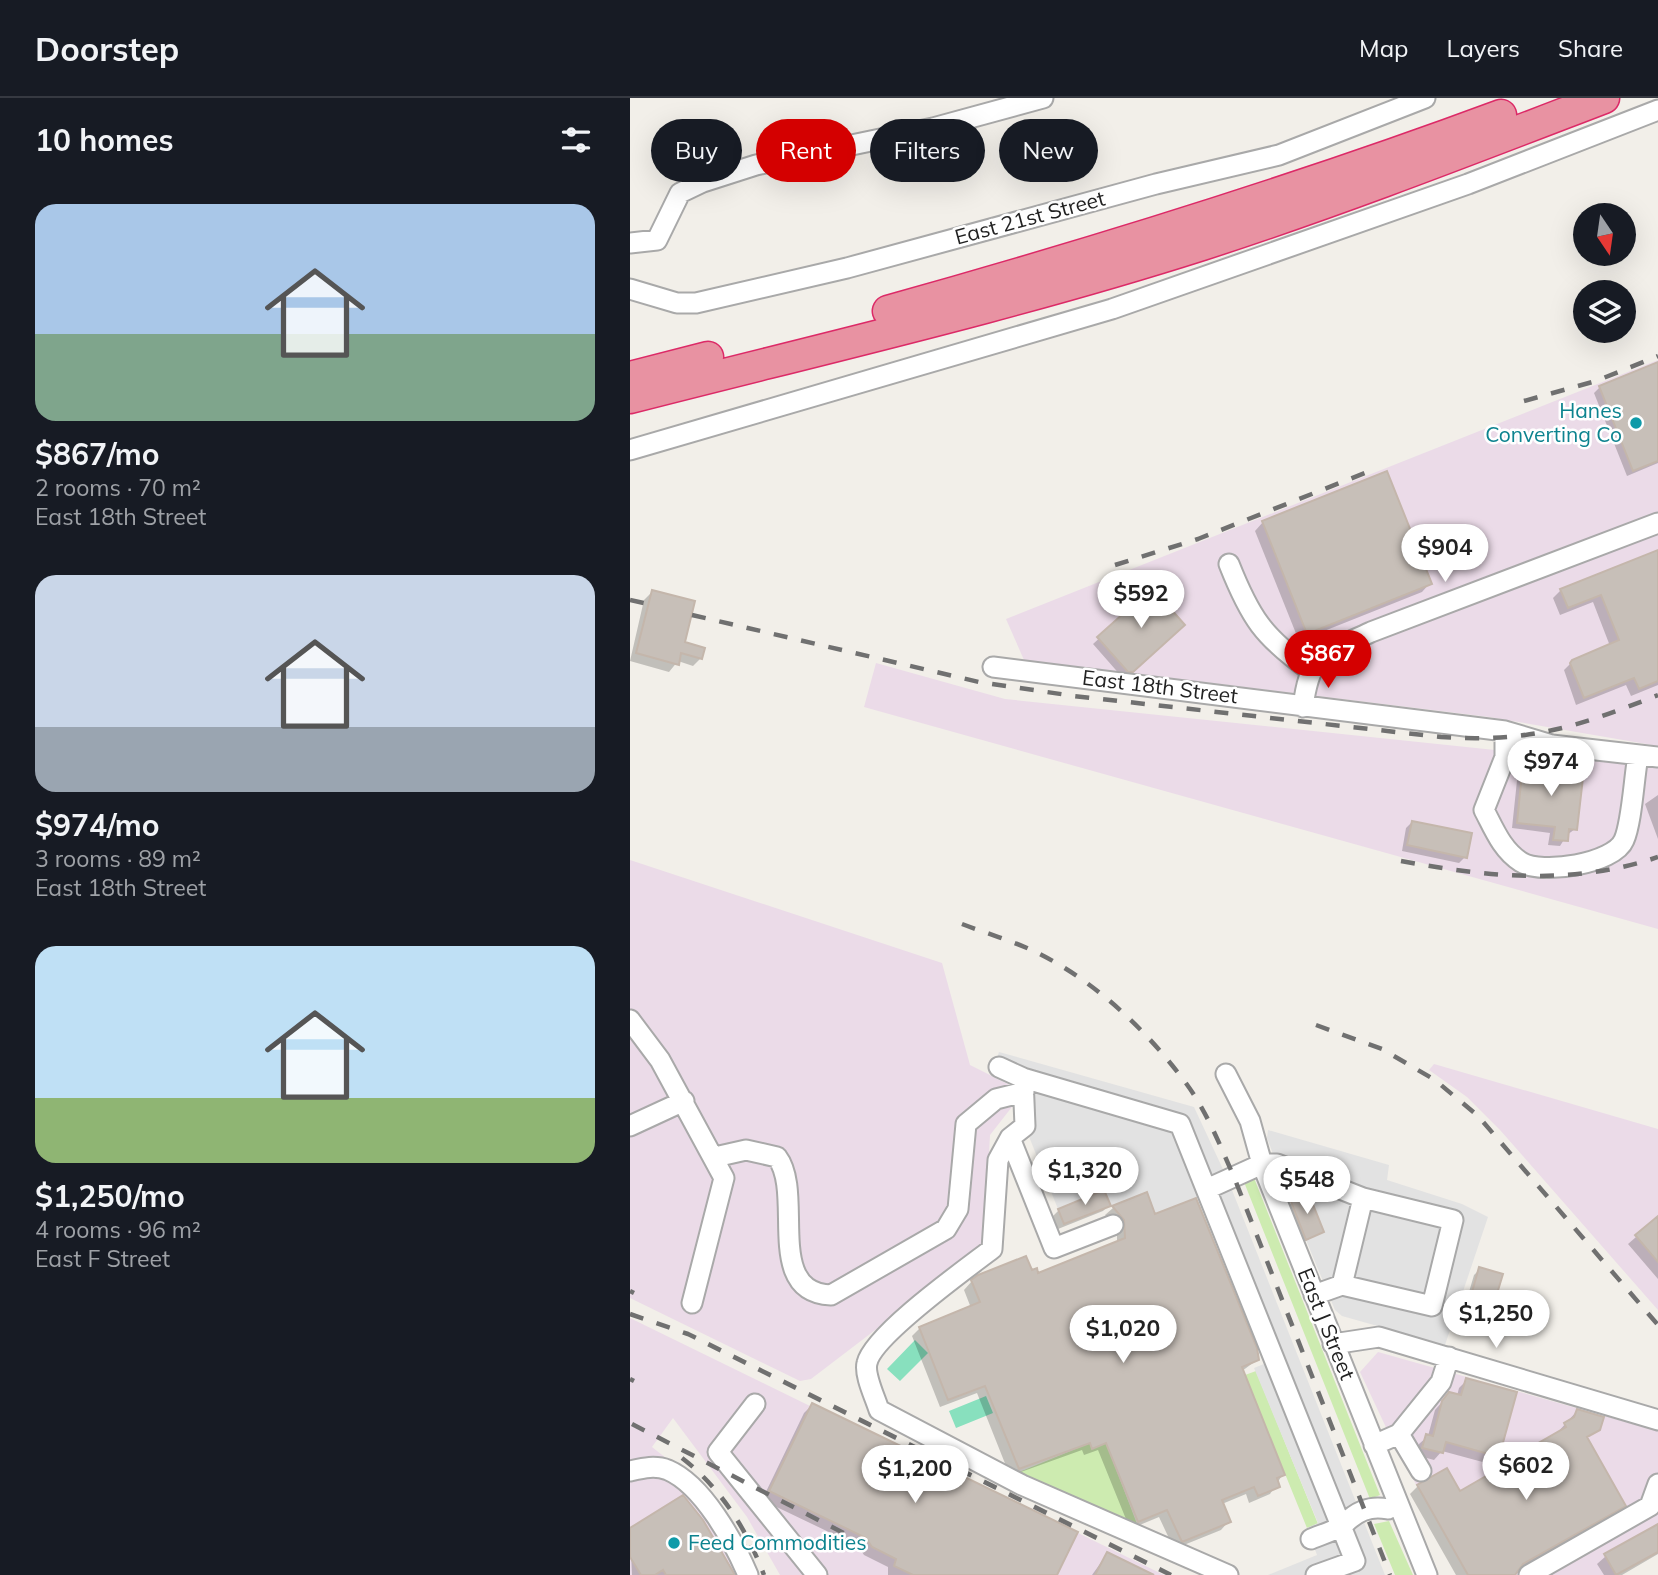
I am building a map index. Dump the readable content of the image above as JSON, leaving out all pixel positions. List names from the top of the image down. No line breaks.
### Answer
{"streets":{"street":["East 21st Street","East 18th Street","East J Street"]},"places":["Hanes Converting Co","Feed Commodities"],"north":"bottom","page":{"header":"Doorstep","nav":["Map","Layers","Share"],"heading":"10 homes","chip":["Buy","Rent","Filters","New"],"list":[{"name":"$867/mo","note":"2 rooms · 70 m² · East 18th Street"},{"name":"$974/mo","note":"3 rooms · 89 m² · East 18th Street"},{"name":"$1,250/mo","note":"4 rooms · 96 m² · East F Street"}],"price":["$904","$592","$867","$974","$1,320","$548","$1,250","$1,020","$602","$1,200"]}}
